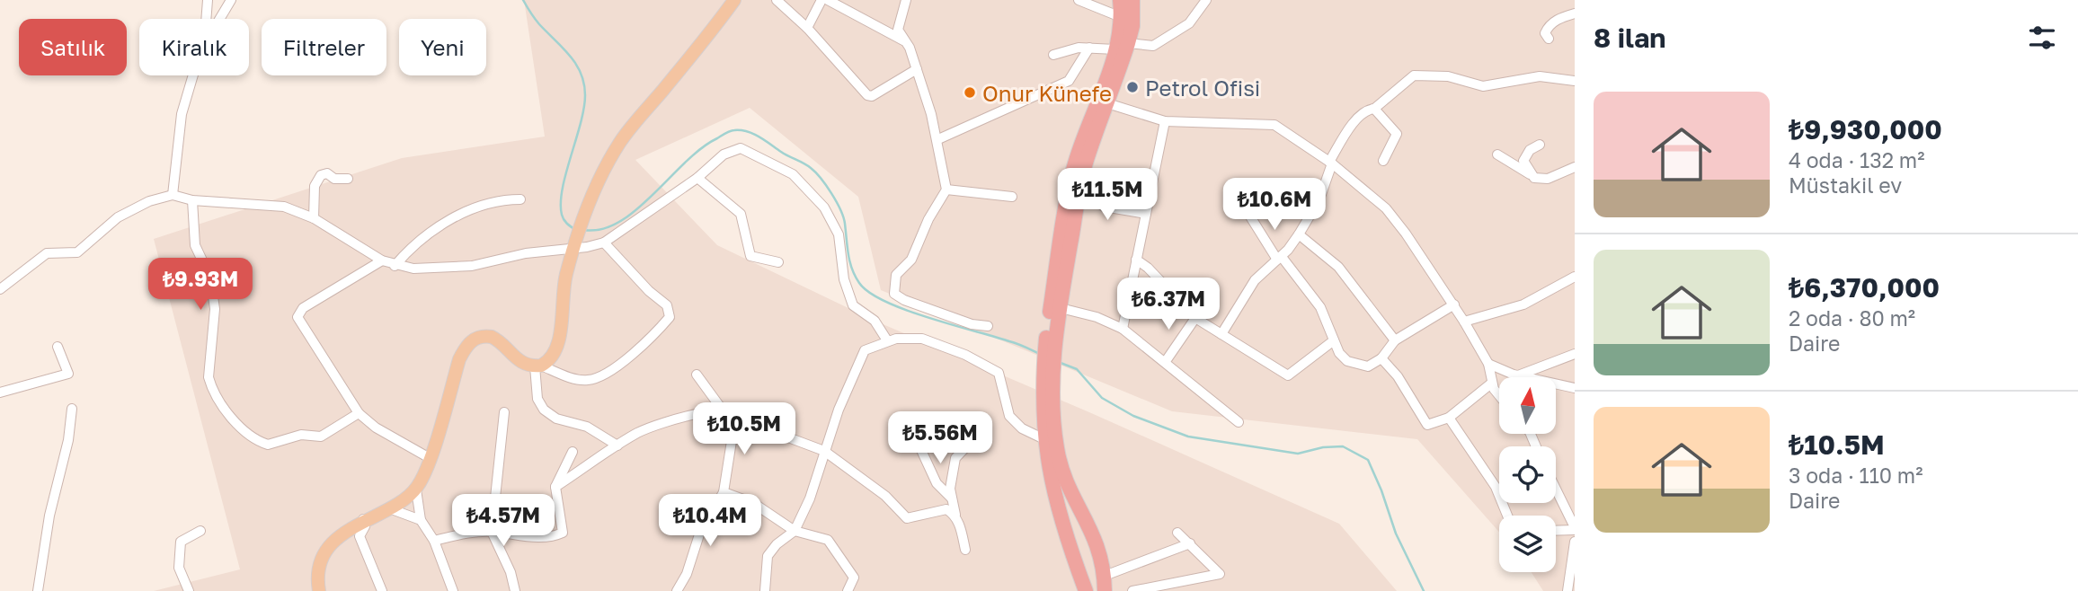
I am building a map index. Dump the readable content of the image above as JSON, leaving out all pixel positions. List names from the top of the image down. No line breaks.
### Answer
{"places":["Petrol Ofisi","Onur Künefe"],"north":"top","page":{"heading":"8 ilan","chip":["Satılık","Kiralık","Filtreler","Yeni"],"list":[{"name":"₺9,930,000","note":"4 oda · 132 m² · Müstakil ev"},{"name":"₺6,370,000","note":"2 oda · 80 m² · Daire"},{"name":"₺10.5M","note":"3 oda · 110 m² · Daire"}],"price":["₺11.5M","₺10.6M","₺9.93M","₺6.37M","₺10.5M","₺5.56M","₺4.57M","₺10.4M"]}}
